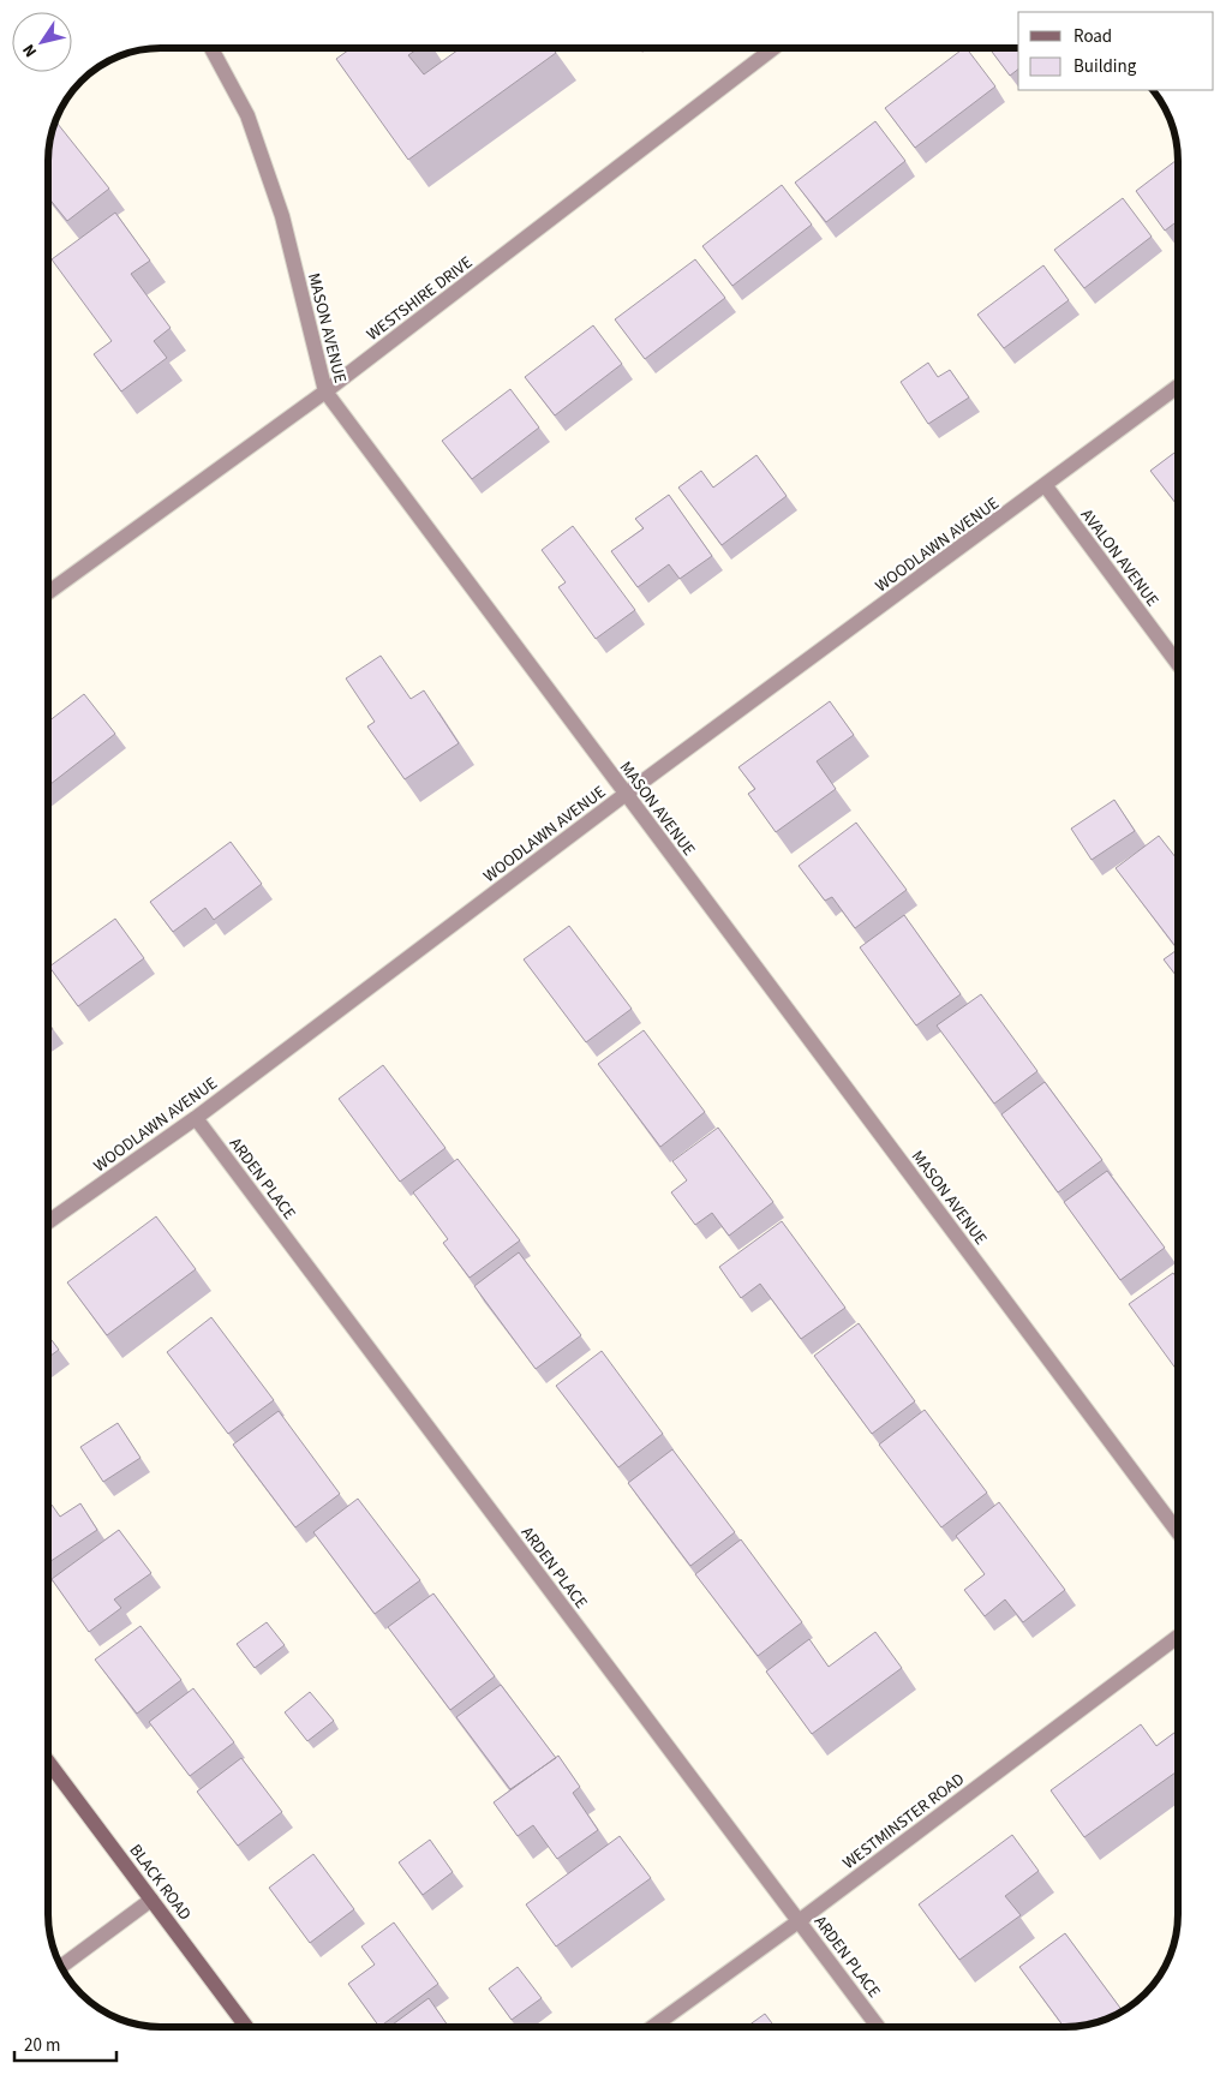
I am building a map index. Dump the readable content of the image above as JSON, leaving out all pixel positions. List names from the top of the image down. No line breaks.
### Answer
{"streets":{"main road":["BLACK ROAD"],"street":["WESTSHIRE DRIVE","MASON AVENUE","WOODLAWN AVENUE","AVALON AVENUE","ARDEN PLACE","WESTMINSTER ROAD"]},"crossings":[["WESTSHIRE DRIVE","MASON AVENUE"],["MASON AVENUE","WOODLAWN AVENUE"],["WOODLAWN AVENUE","AVALON AVENUE"],["WOODLAWN AVENUE","ARDEN PLACE"],["ARDEN PLACE","WESTMINSTER ROAD"]],"legend":["Road","Building"],"scale_bar":"20 m","north":"bottom left"}
